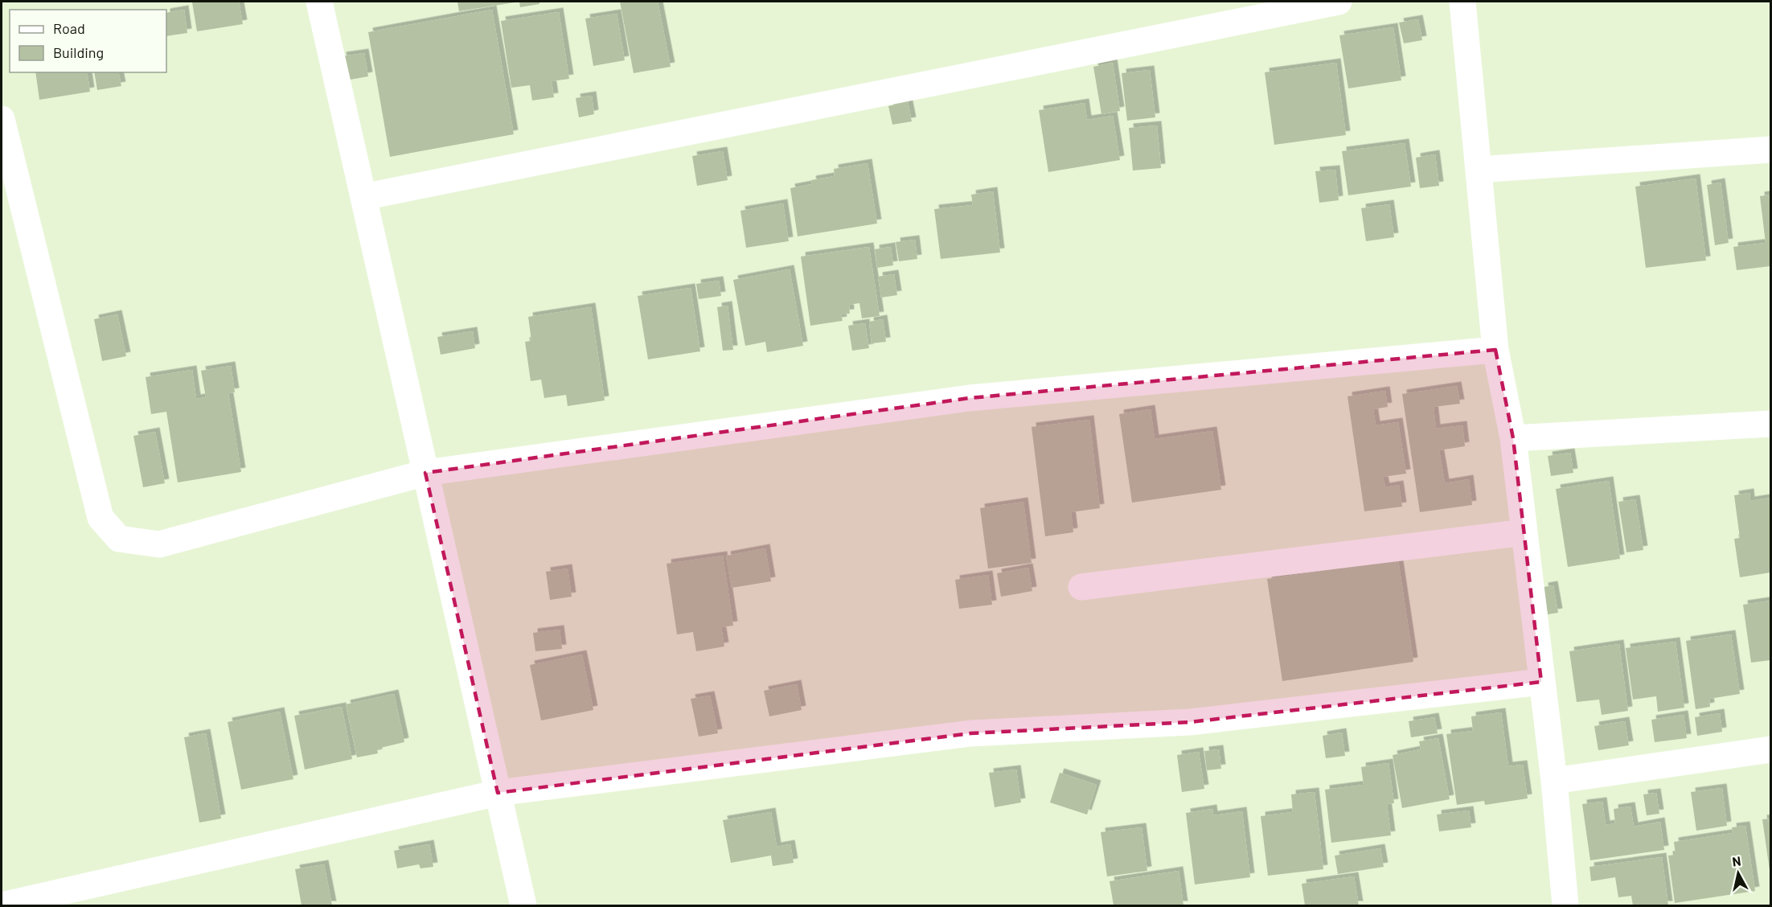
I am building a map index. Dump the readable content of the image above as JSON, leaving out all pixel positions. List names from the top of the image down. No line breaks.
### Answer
{"legend":["Road","Building"],"north":"top"}
